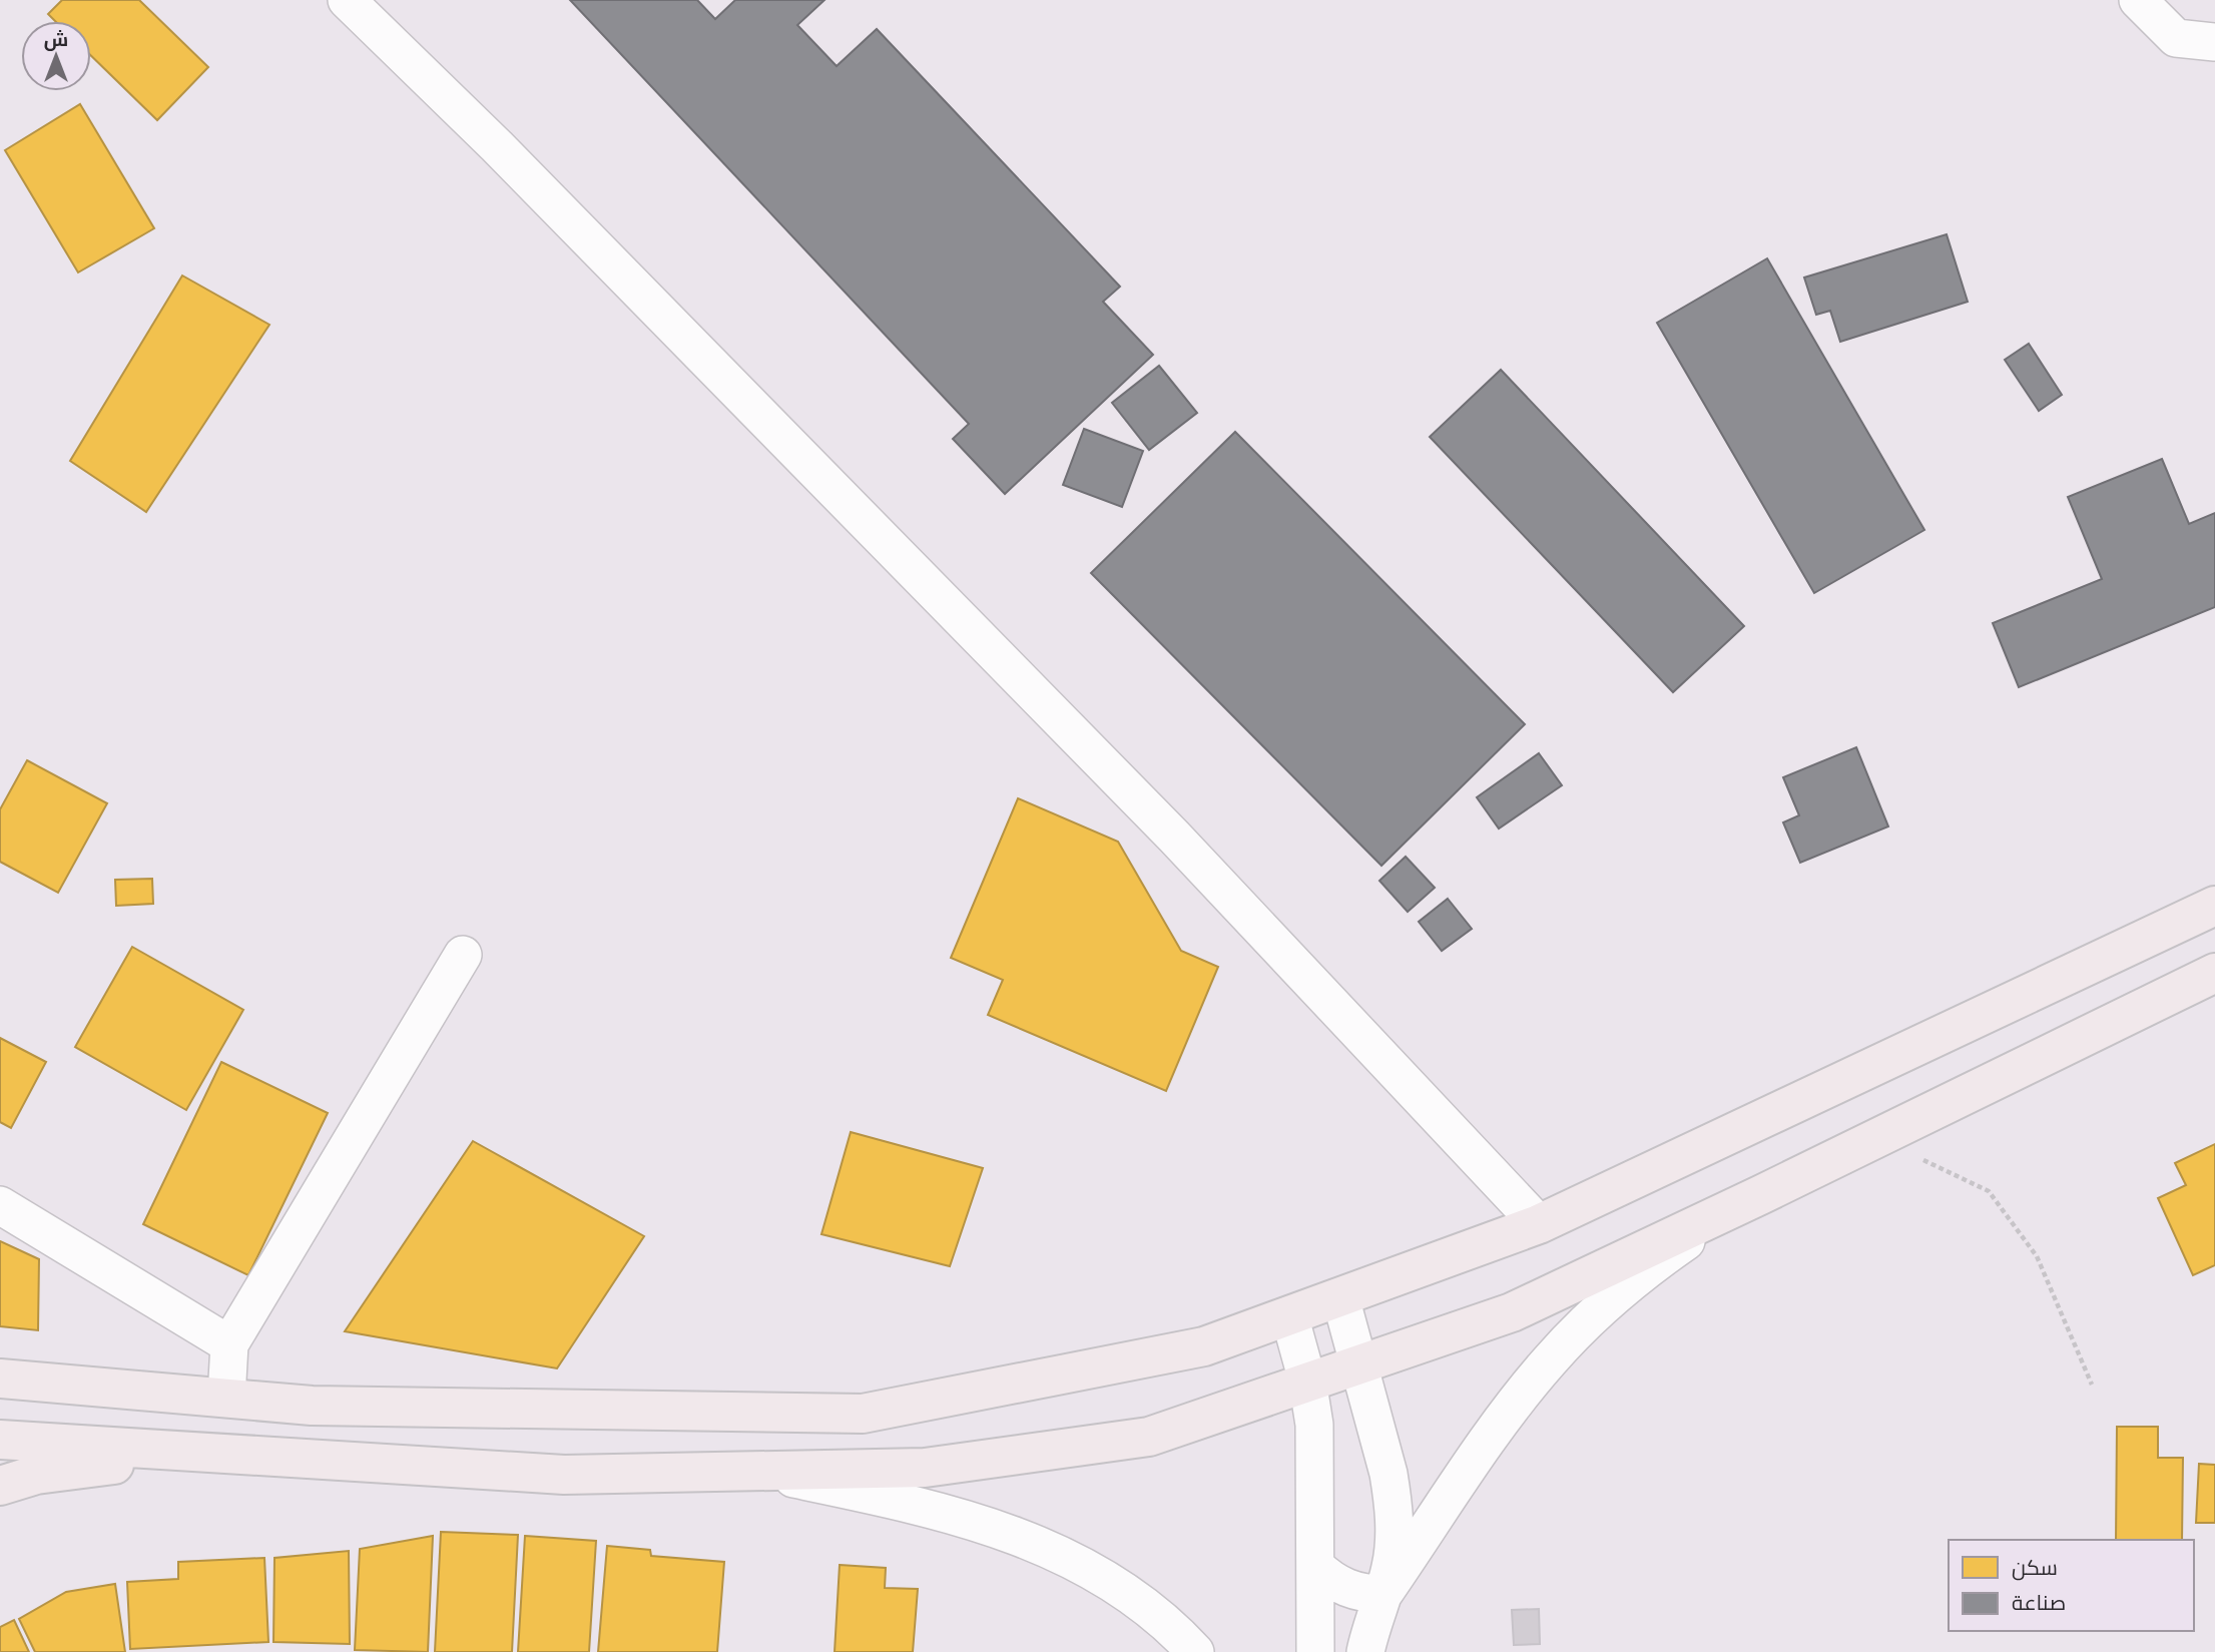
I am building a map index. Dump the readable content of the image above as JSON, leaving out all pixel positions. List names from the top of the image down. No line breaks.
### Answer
{"legend":["سكن","صناعة"],"north":"top"}
